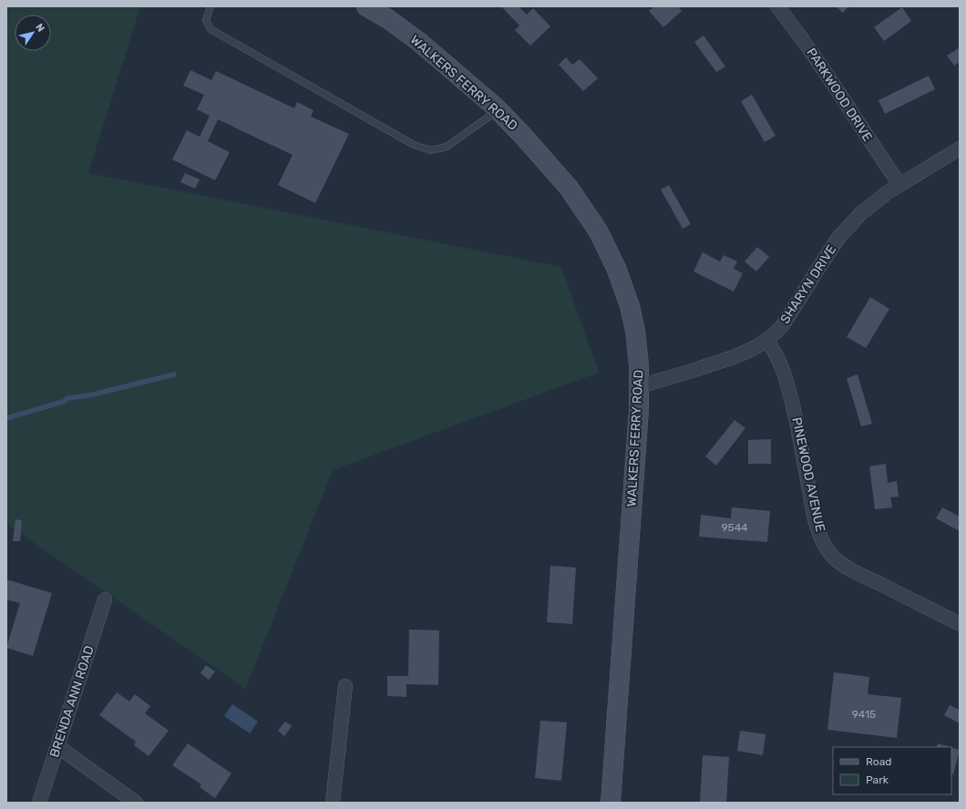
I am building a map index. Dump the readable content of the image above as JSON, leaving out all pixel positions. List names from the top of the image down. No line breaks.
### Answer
{"streets":{"street":["WALKERS FERRY ROAD","PARKWOOD DRIVE","SHARYN DRIVE","PINEWOOD AVENUE","BRENDA ANN ROAD"]},"crossings":[["WALKERS FERRY ROAD","SHARYN DRIVE"],["PARKWOOD DRIVE","SHARYN DRIVE"],["SHARYN DRIVE","PINEWOOD AVENUE"]],"house_numbers":["9544","9415"],"legend":["Road","Park"],"north":"top right"}
